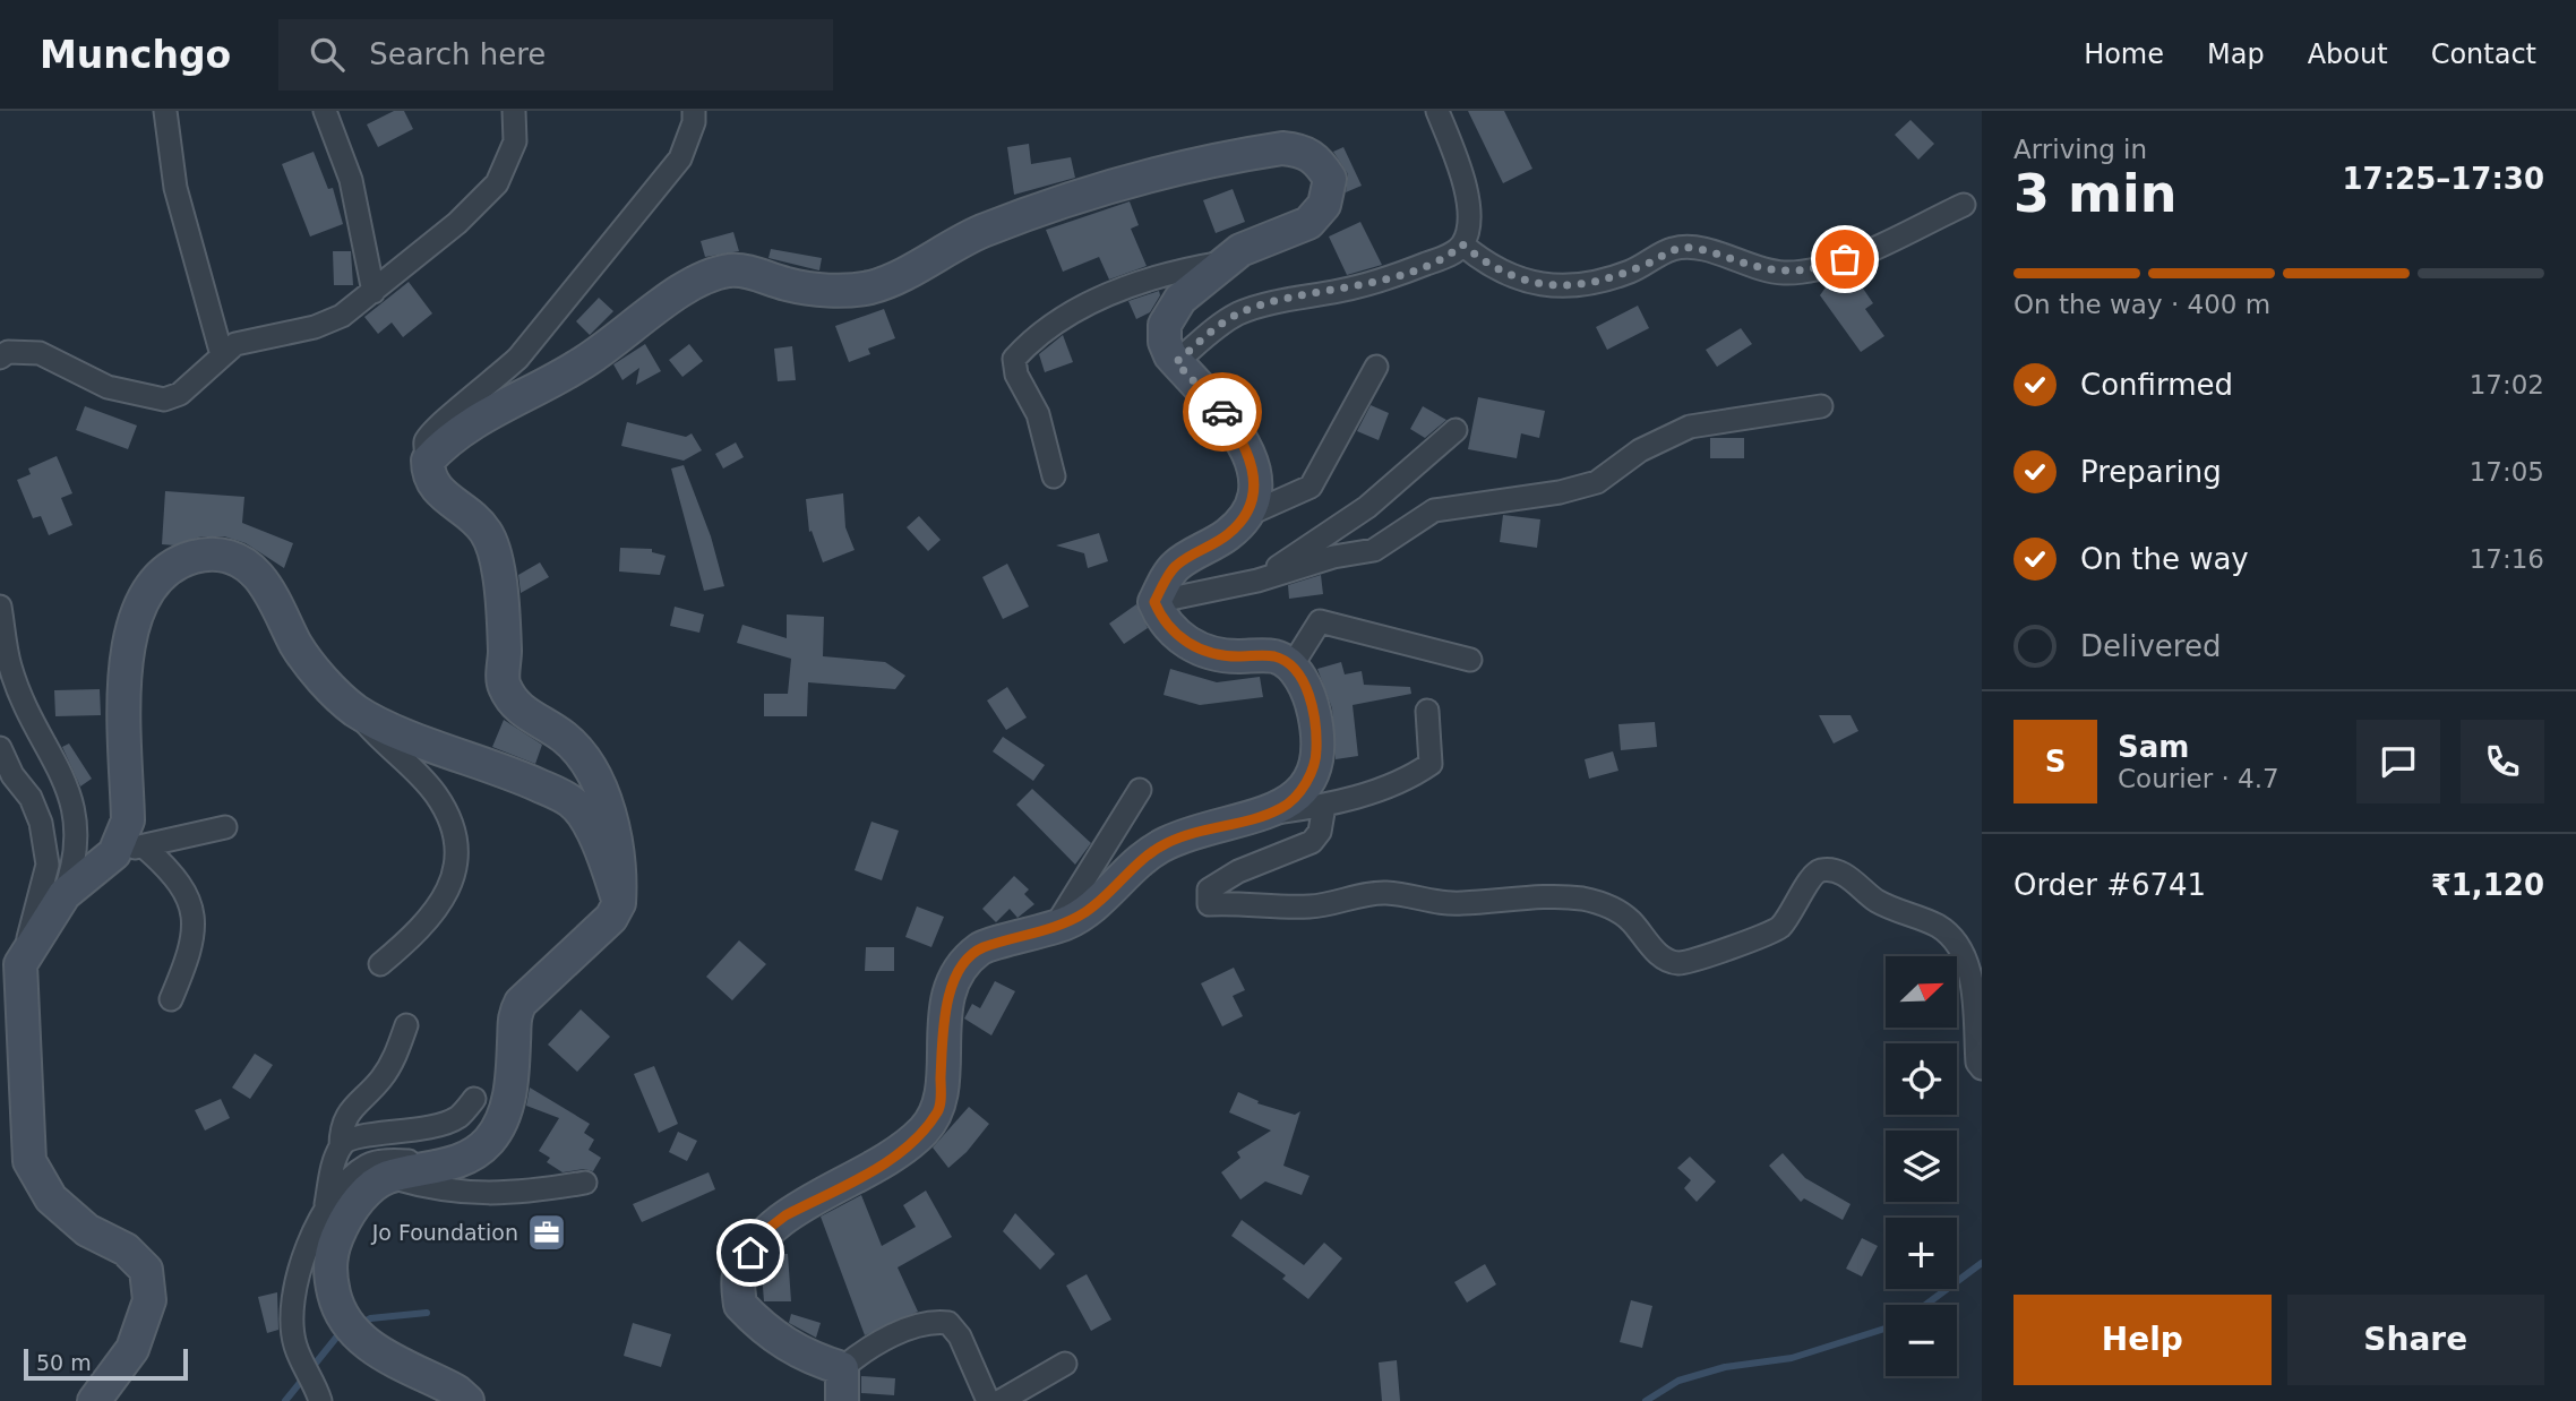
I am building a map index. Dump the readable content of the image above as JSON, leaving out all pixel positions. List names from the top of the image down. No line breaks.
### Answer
{"places":{"office":["Jo Foundation"]},"scale_bar":"50 m","north":"top right","page":{"header":"Munchgo","search":"Search here","nav":["Home","Map","About","Contact"],"heading":["3 min","Arriving in","17:25–17:30"],"panel":["Sam","Courier · 4.7","Order #6741","₹1,120"],"bar":"On the way · 400 m","list":[["Confirmed","17:02"],["Preparing","17:05"],["On the way","17:16"],"Delivered"],"round":"S","map_buttons":["+","−"],"buttons":["Help","Share"],"scale":"50 m"}}
